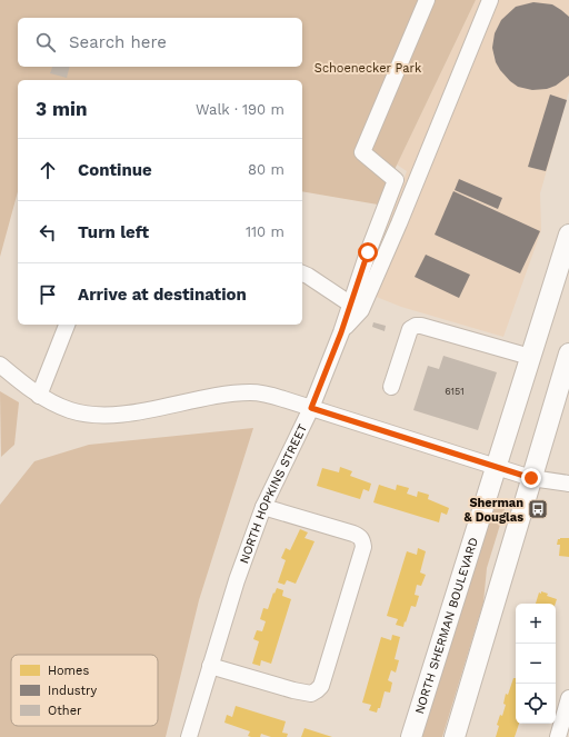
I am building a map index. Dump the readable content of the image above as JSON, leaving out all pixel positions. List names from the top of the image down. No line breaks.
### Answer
{"streets":{"main road":["NORTH SHERMAN BOULEVARD"],"street":["NORTH HOPKINS STREET"]},"parks":["Schoenecker Park"],"places":{"bus stop":["Sherman & Douglas"]},"house_numbers":["6151"],"legend":["Homes","Industry","Other"],"page":{"search":"Search here","heading":["3 min","Walk · 190 m"],"list":[["Continue","80 m"],["Turn left","110 m"],"Arrive at destination"],"map_buttons":["+","−"]}}
